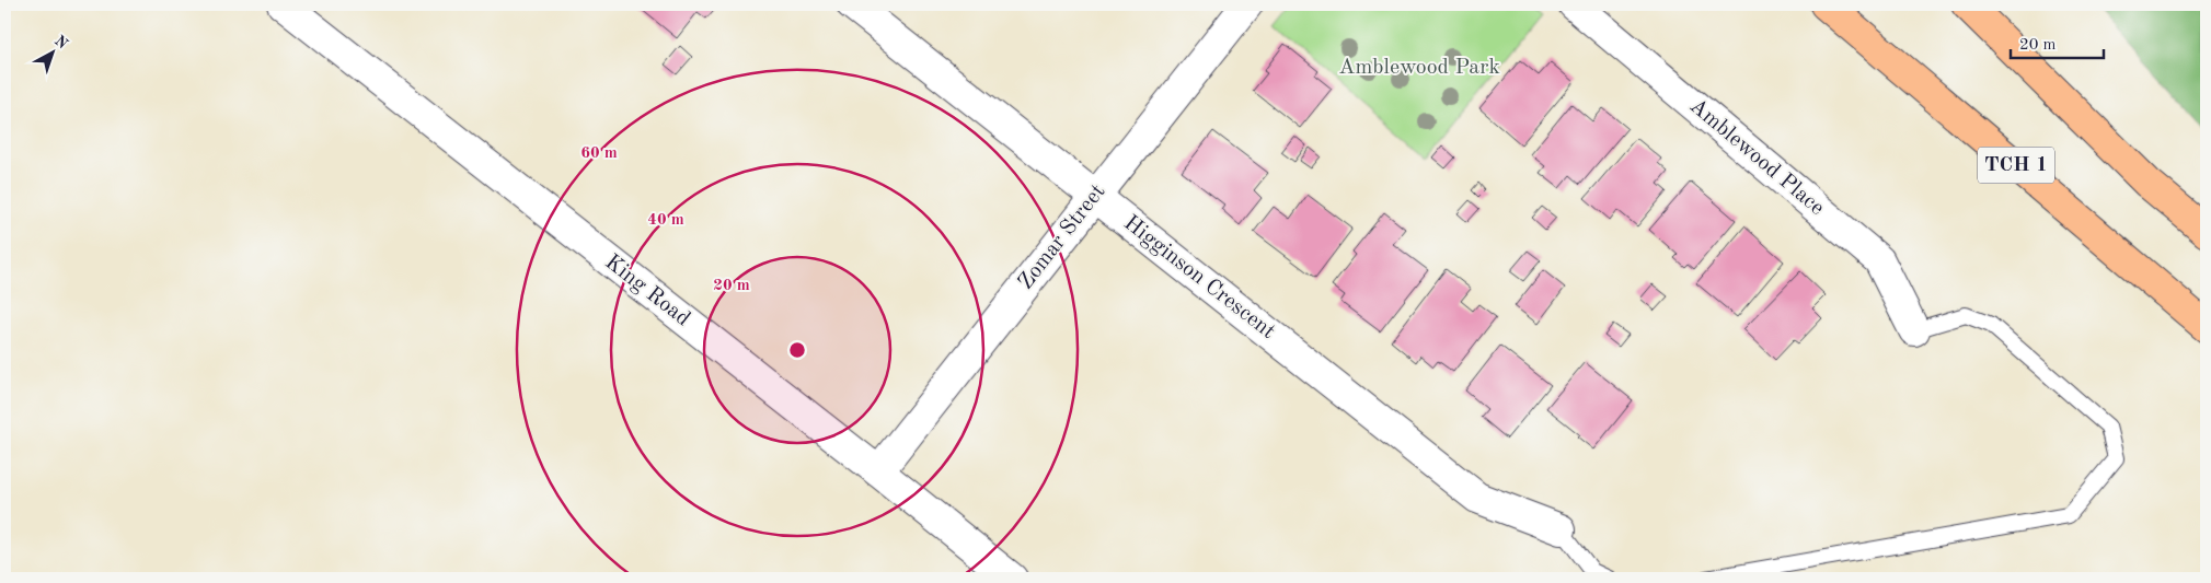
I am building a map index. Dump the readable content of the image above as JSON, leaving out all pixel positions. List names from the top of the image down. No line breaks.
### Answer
{"streets":{"highway":["TCH 1"],"street":["Amblewood Place","Zomar Street","Higginson Crescent","King Road"]},"crossings":[["Zomar Street","Higginson Crescent"],["Zomar Street","King Road"]],"parks":["Amblewood Park"],"scale_bar":"20 m","north":"top right","rings":["60 m","40 m","20 m"]}
